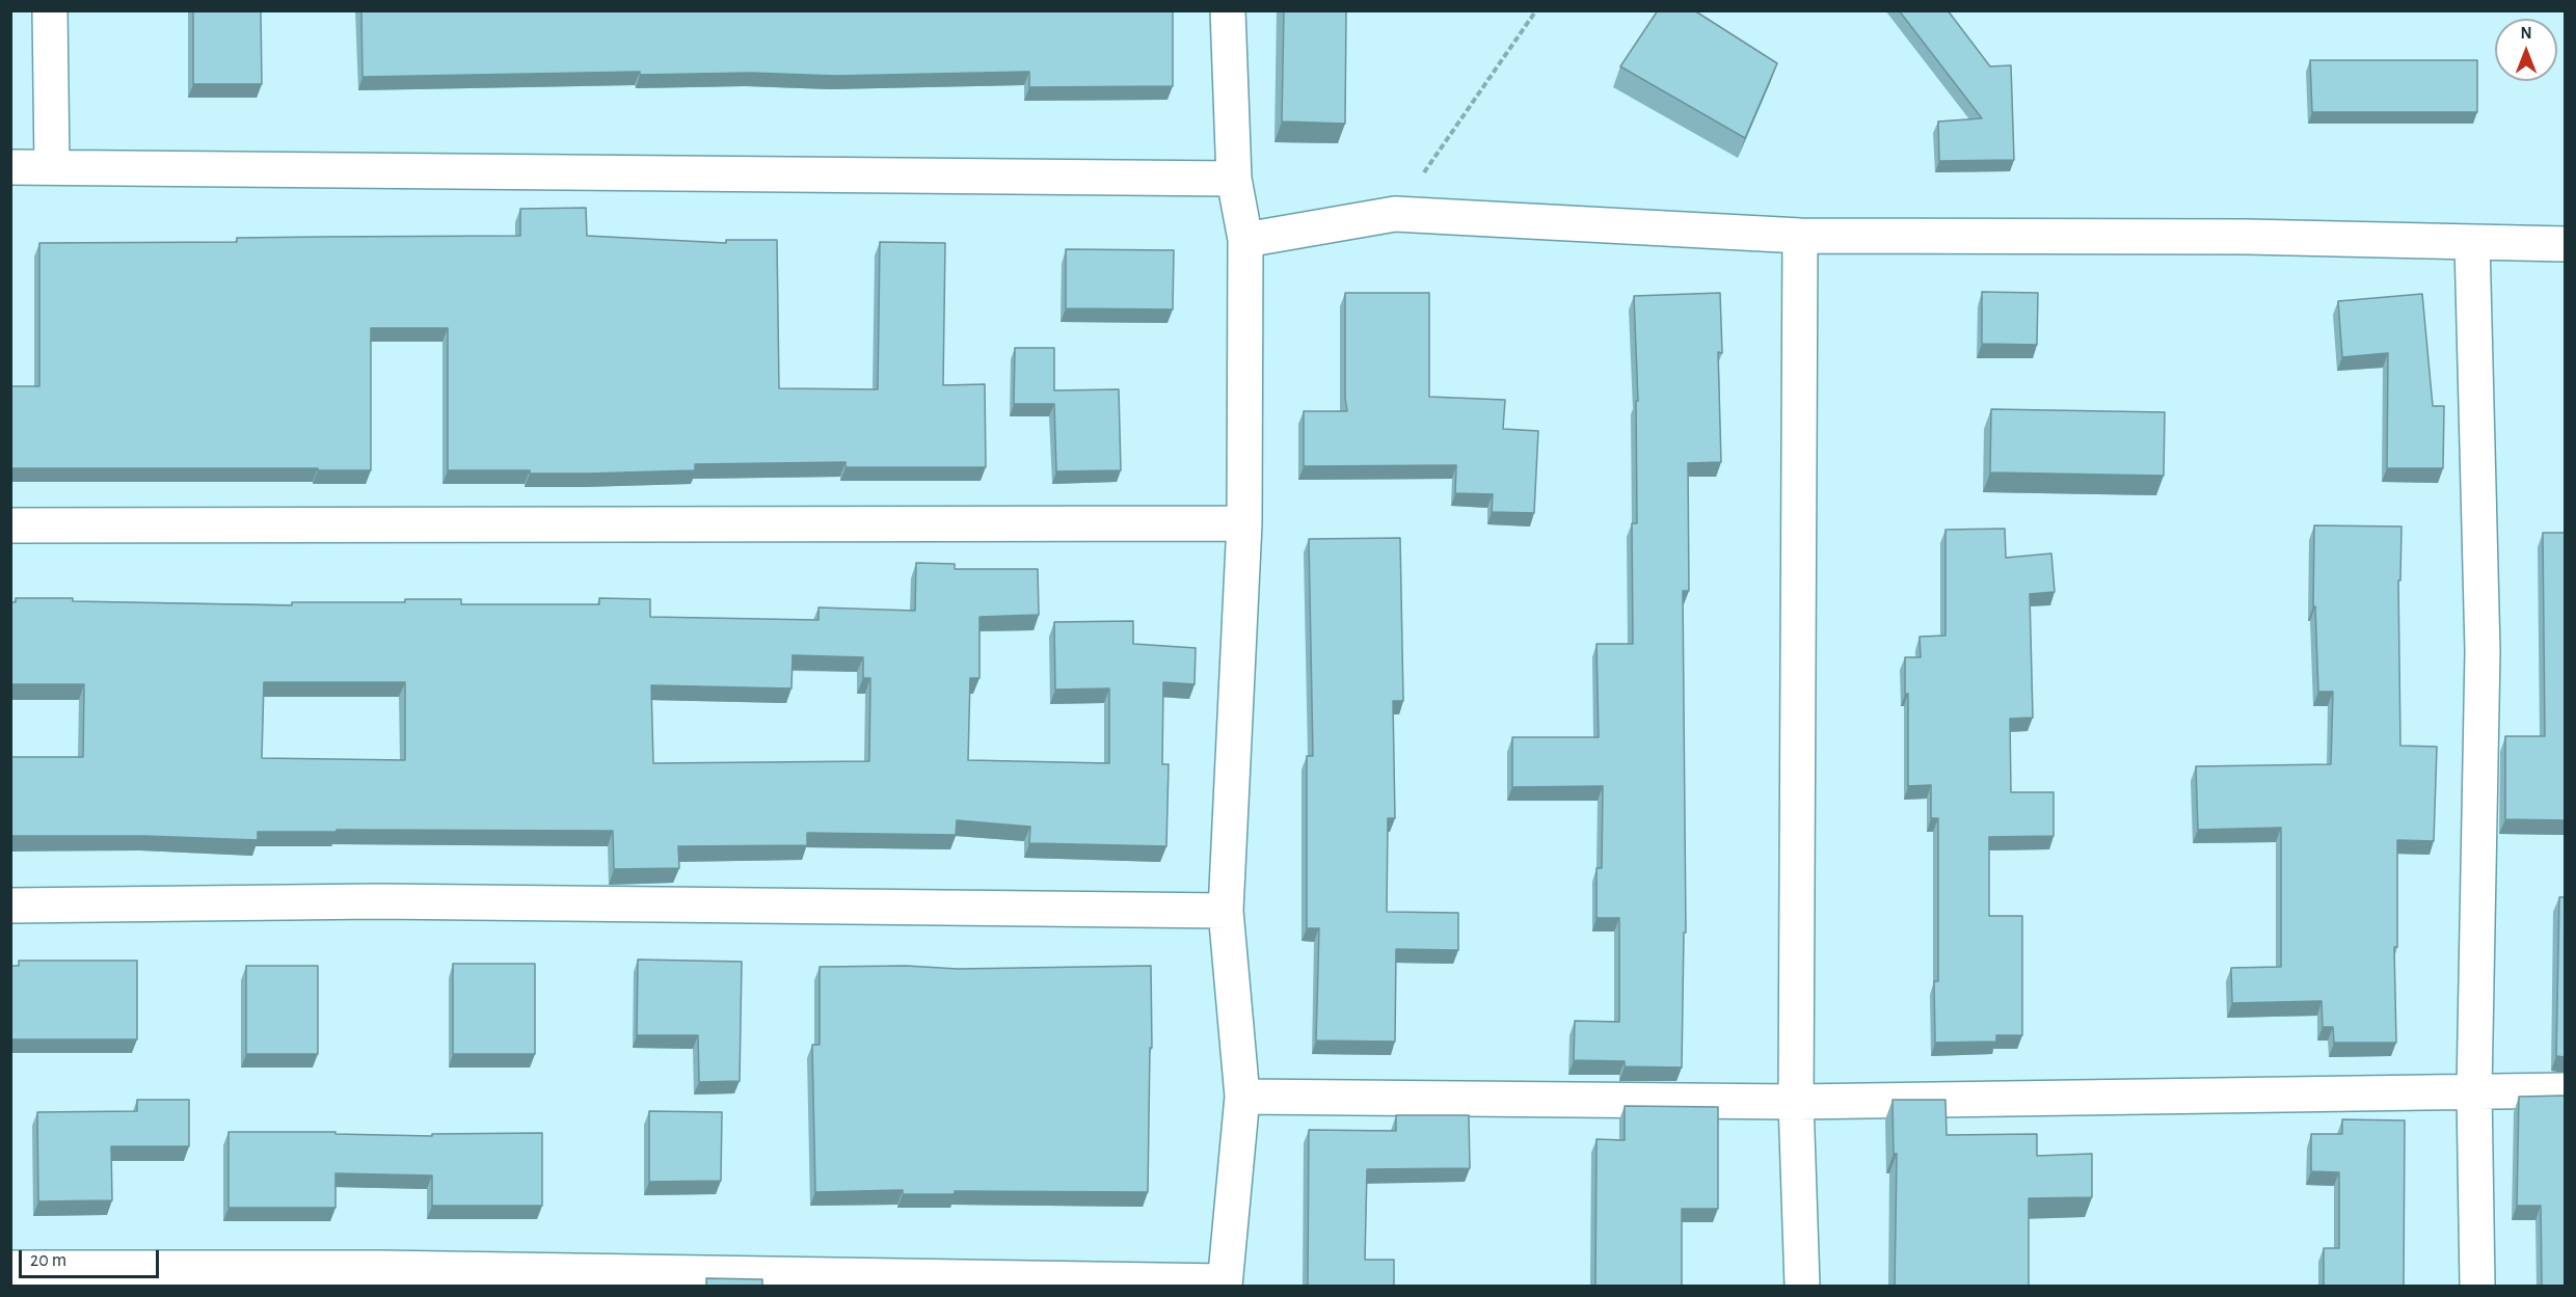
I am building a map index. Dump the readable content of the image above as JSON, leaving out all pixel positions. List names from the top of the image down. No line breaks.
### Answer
{"scale_bar":"20 m","north":"top"}
